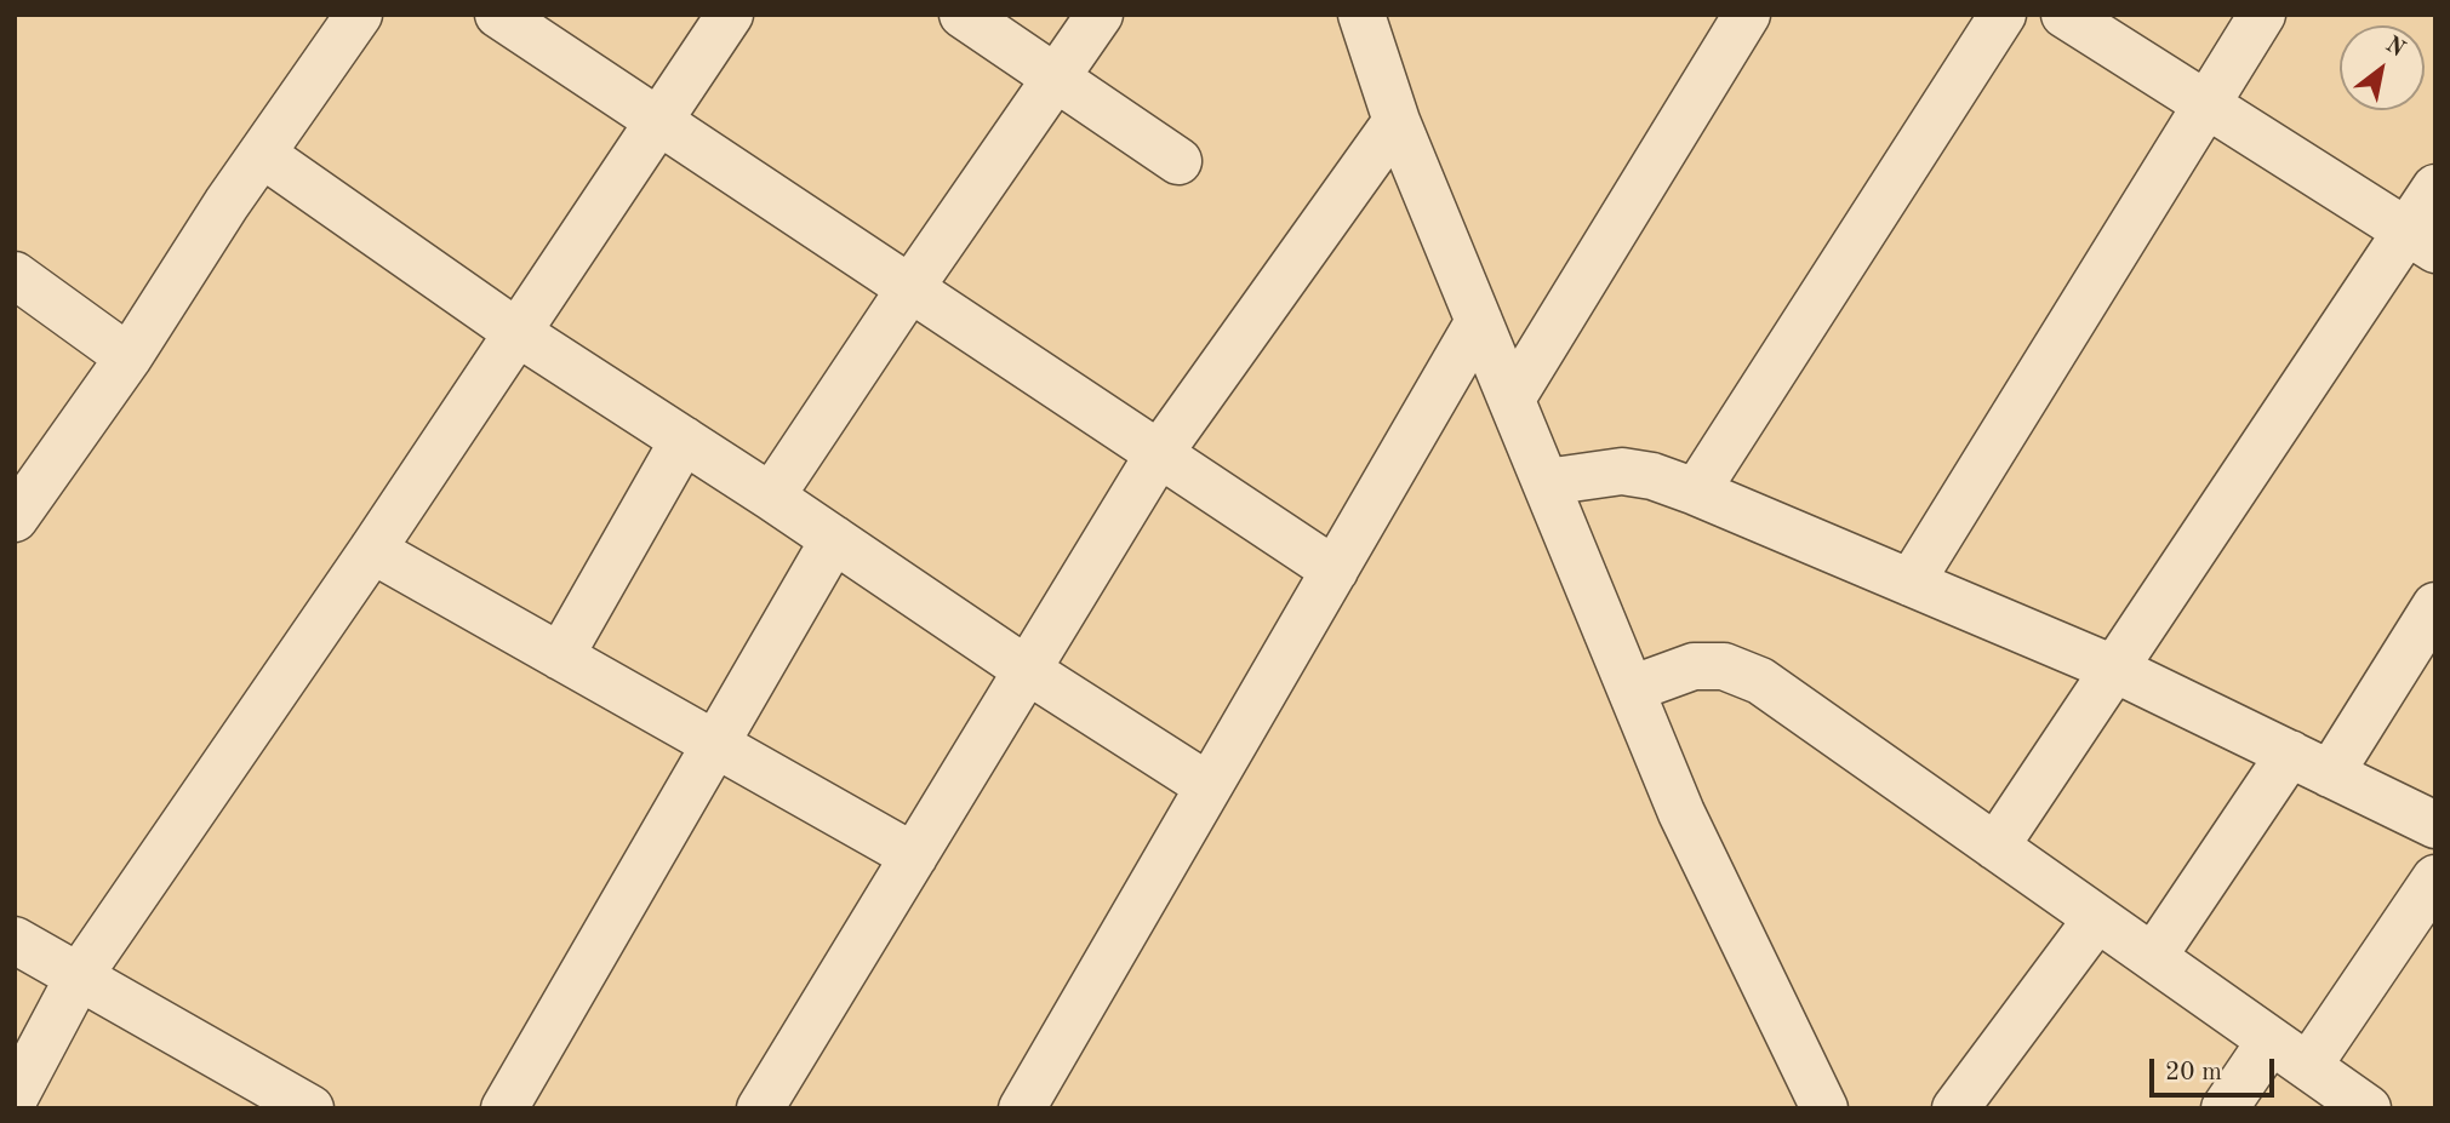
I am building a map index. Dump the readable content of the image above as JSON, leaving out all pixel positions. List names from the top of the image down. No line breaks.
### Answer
{"scale_bar":"20 m","north":"top right"}
